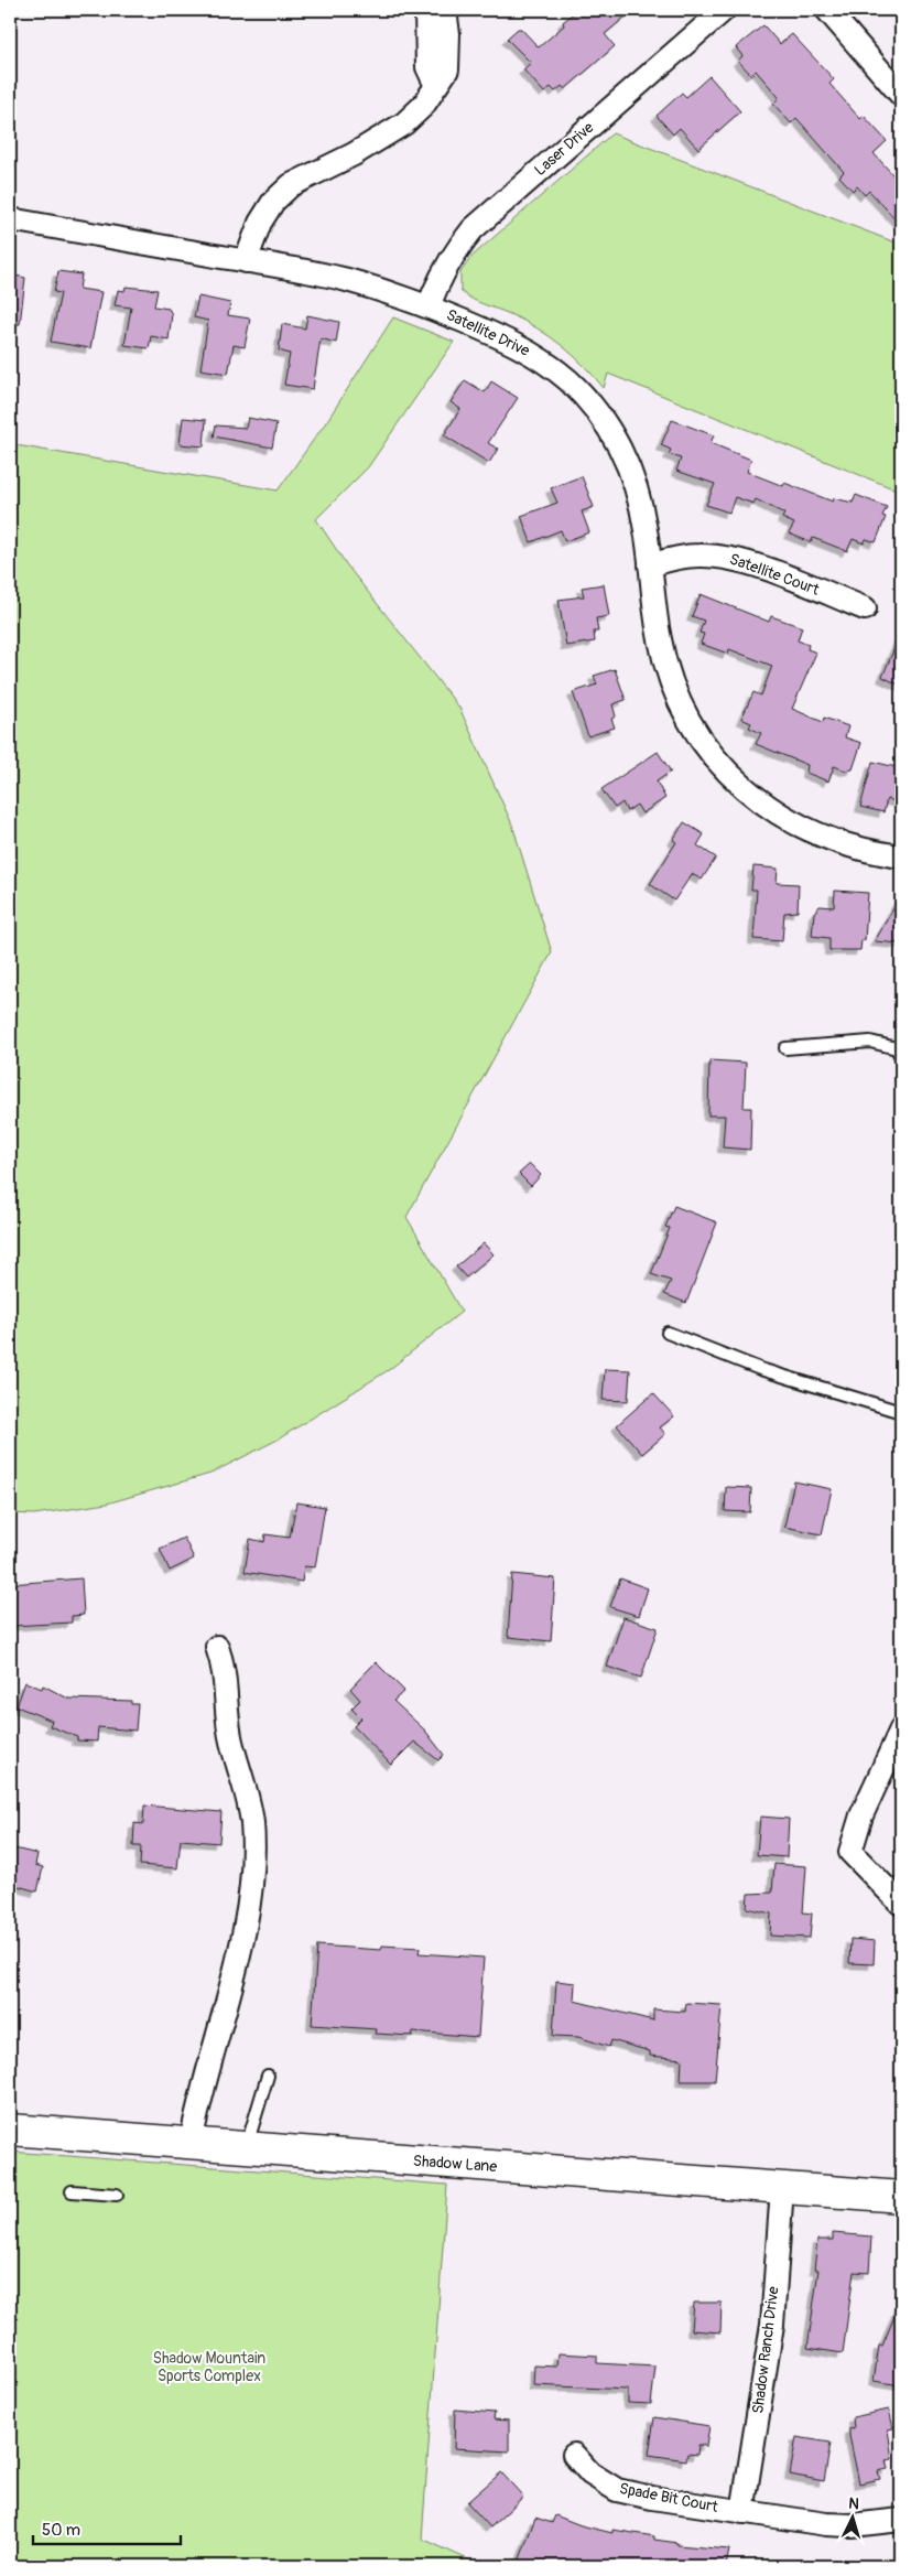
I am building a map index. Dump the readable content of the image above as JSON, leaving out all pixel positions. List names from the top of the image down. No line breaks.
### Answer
{"streets":{"street":["Laser Drive","Satellite Drive","Satellite Court","Shadow Lane","Shadow Ranch Drive","Spade Bit Court"]},"crossings":[["Laser Drive","Satellite Drive"],["Satellite Drive","Satellite Court"],["Shadow Lane","Shadow Ranch Drive"],["Shadow Ranch Drive","Spade Bit Court"]],"parks":["Shadow Mountain Sports Complex"],"scale_bar":"50 m","north":"top"}
